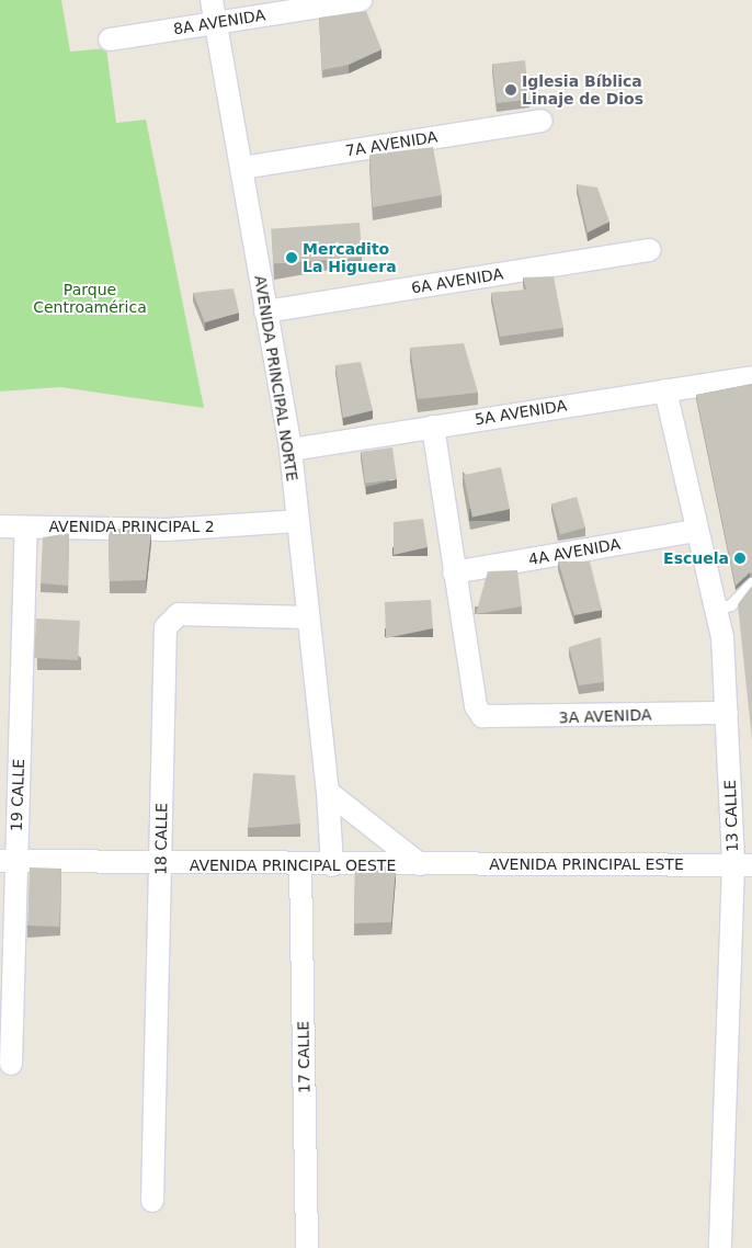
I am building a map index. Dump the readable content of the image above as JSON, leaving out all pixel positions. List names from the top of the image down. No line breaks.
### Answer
{"streets":{"street":["8A AVENIDA","7A AVENIDA","6A AVENIDA","AVENIDA PRINCIPAL NORTE","5A AVENIDA","AVENIDA PRINCIPAL 2","4A AVENIDA","3A AVENIDA","19 CALLE","13 CALLE","18 CALLE","AVENIDA PRINCIPAL ESTE","AVENIDA PRINCIPAL OESTE","17 CALLE"]},"crossings":[["8A AVENIDA","AVENIDA PRINCIPAL NORTE"],["7A AVENIDA","AVENIDA PRINCIPAL NORTE"],["6A AVENIDA","AVENIDA PRINCIPAL NORTE"],["AVENIDA PRINCIPAL NORTE","5A AVENIDA"],["AVENIDA PRINCIPAL NORTE","AVENIDA PRINCIPAL 2"],["AVENIDA PRINCIPAL NORTE","18 CALLE"],["AVENIDA PRINCIPAL NORTE","AVENIDA PRINCIPAL OESTE"],["5A AVENIDA","13 CALLE"],["AVENIDA PRINCIPAL 2","19 CALLE"],["4A AVENIDA","3A AVENIDA"],["4A AVENIDA","13 CALLE"],["3A AVENIDA","13 CALLE"],["19 CALLE","AVENIDA PRINCIPAL OESTE"],["13 CALLE","AVENIDA PRINCIPAL ESTE"],["18 CALLE","AVENIDA PRINCIPAL OESTE"],["AVENIDA PRINCIPAL ESTE","AVENIDA PRINCIPAL OESTE"],["AVENIDA PRINCIPAL OESTE","17 CALLE"]],"parks":["Parque Centroamérica"],"places":["Iglesia Bíblica Linaje de Dios","Mercadito La Higuera","Escuela"]}
